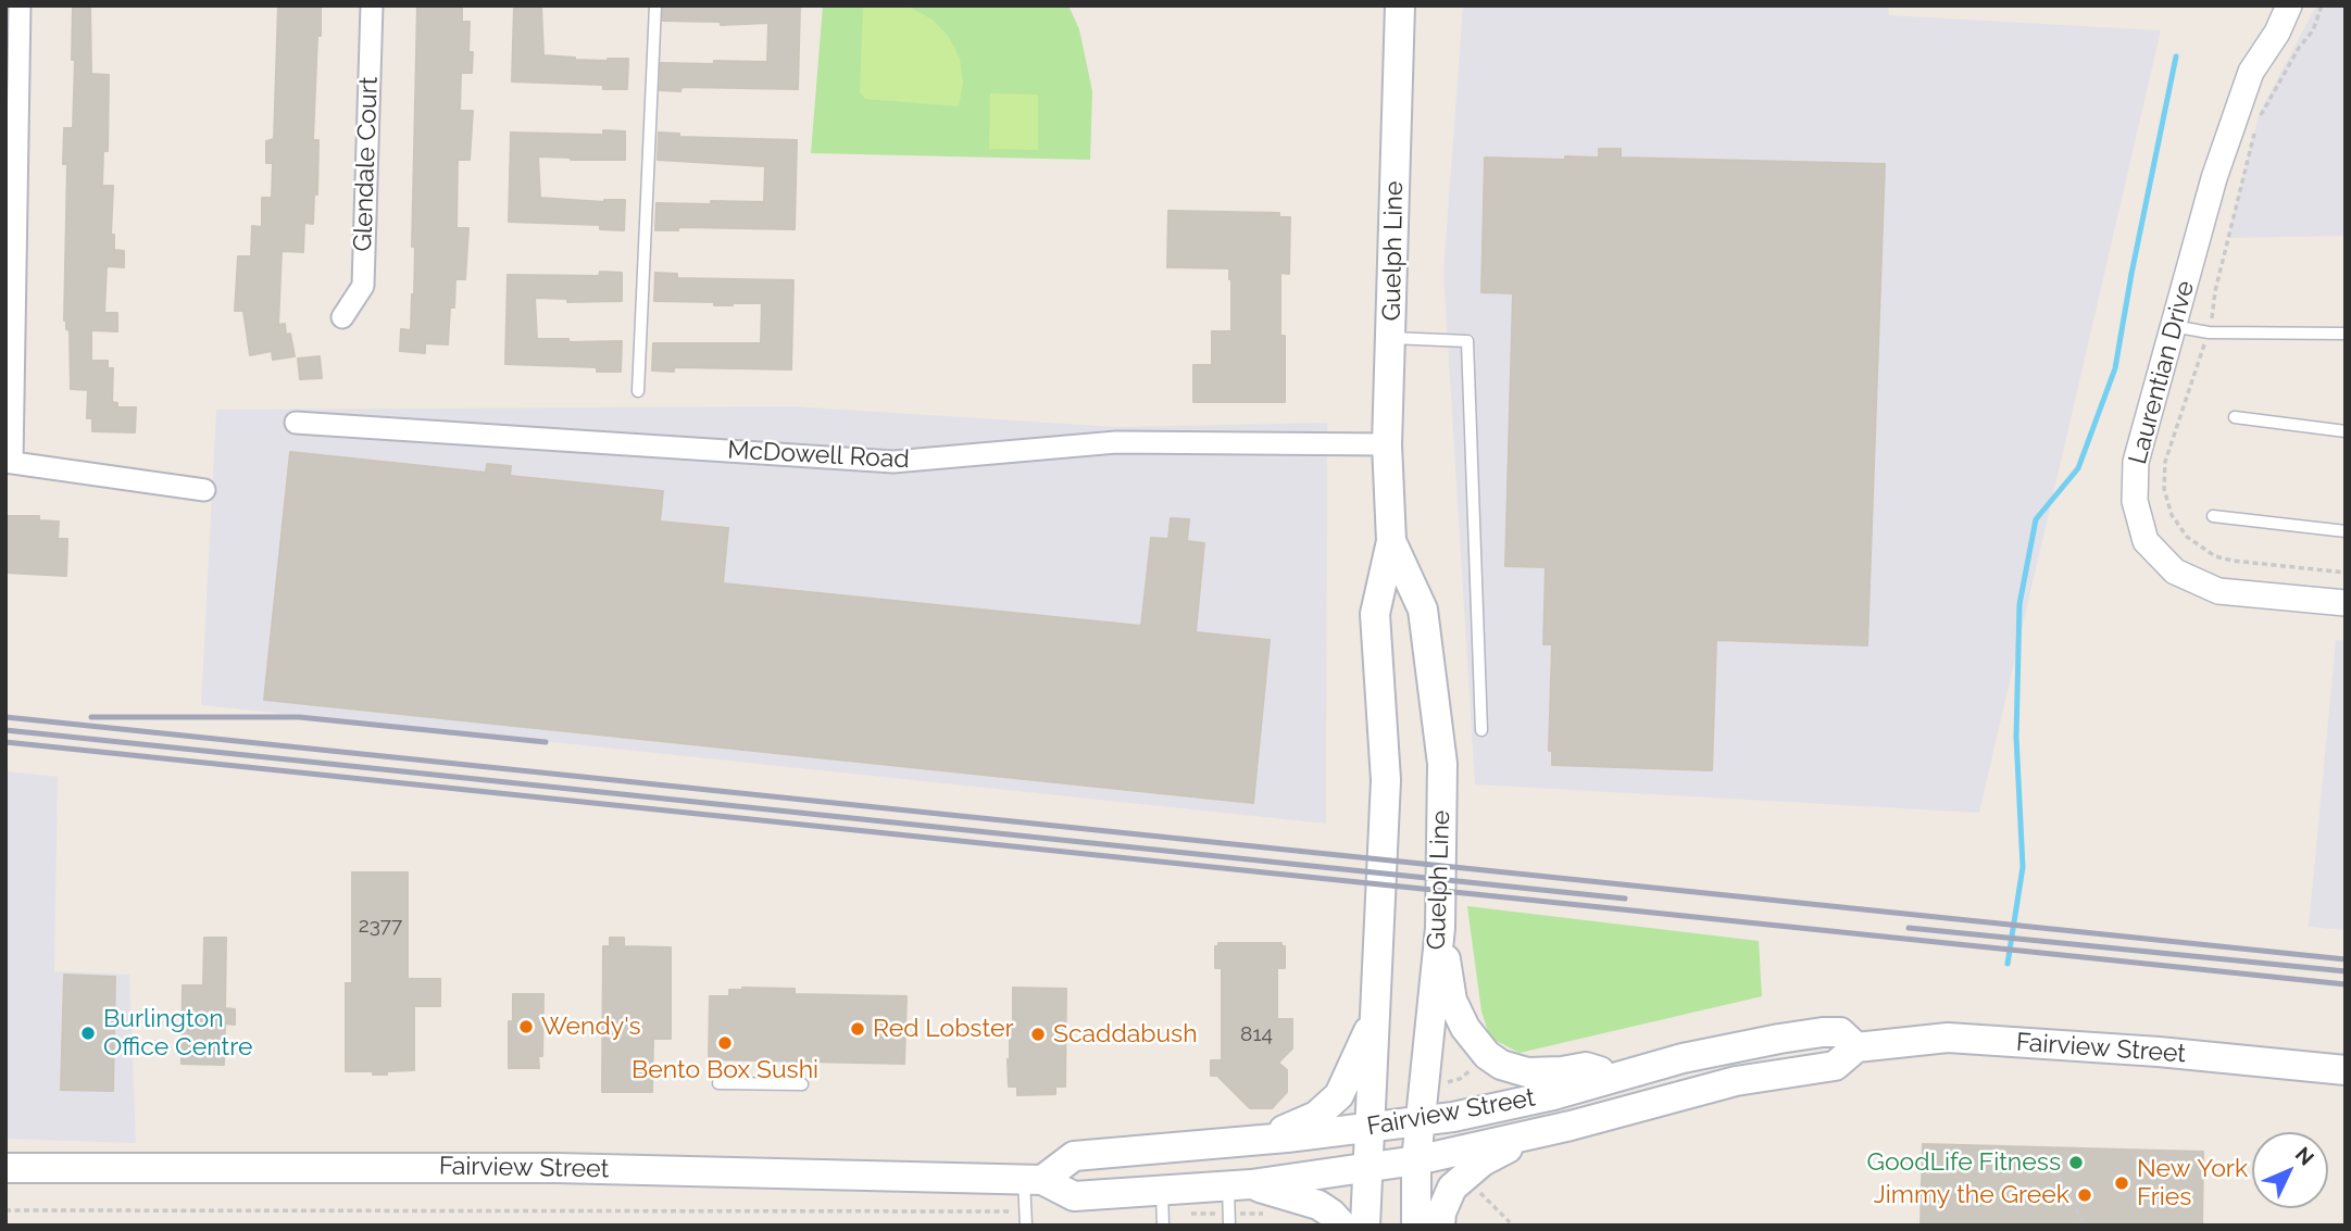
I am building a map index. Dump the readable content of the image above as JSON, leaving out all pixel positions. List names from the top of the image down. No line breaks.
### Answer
{"streets":{"main road":["Guelph Line","Fairview Street"],"street":["Glendale Court","Laurentian Drive","McDowell Road"]},"crossings":[["Guelph Line","McDowell Road"],["Guelph Line","Fairview Street"]],"places":["Wendy's","Red Lobster","Burlington Office Centre","Scaddabush","Bento Box Sushi","GoodLife Fitness","New York Fries","Jimmy the Greek"],"house_numbers":["2377","814"],"north":"top right"}
